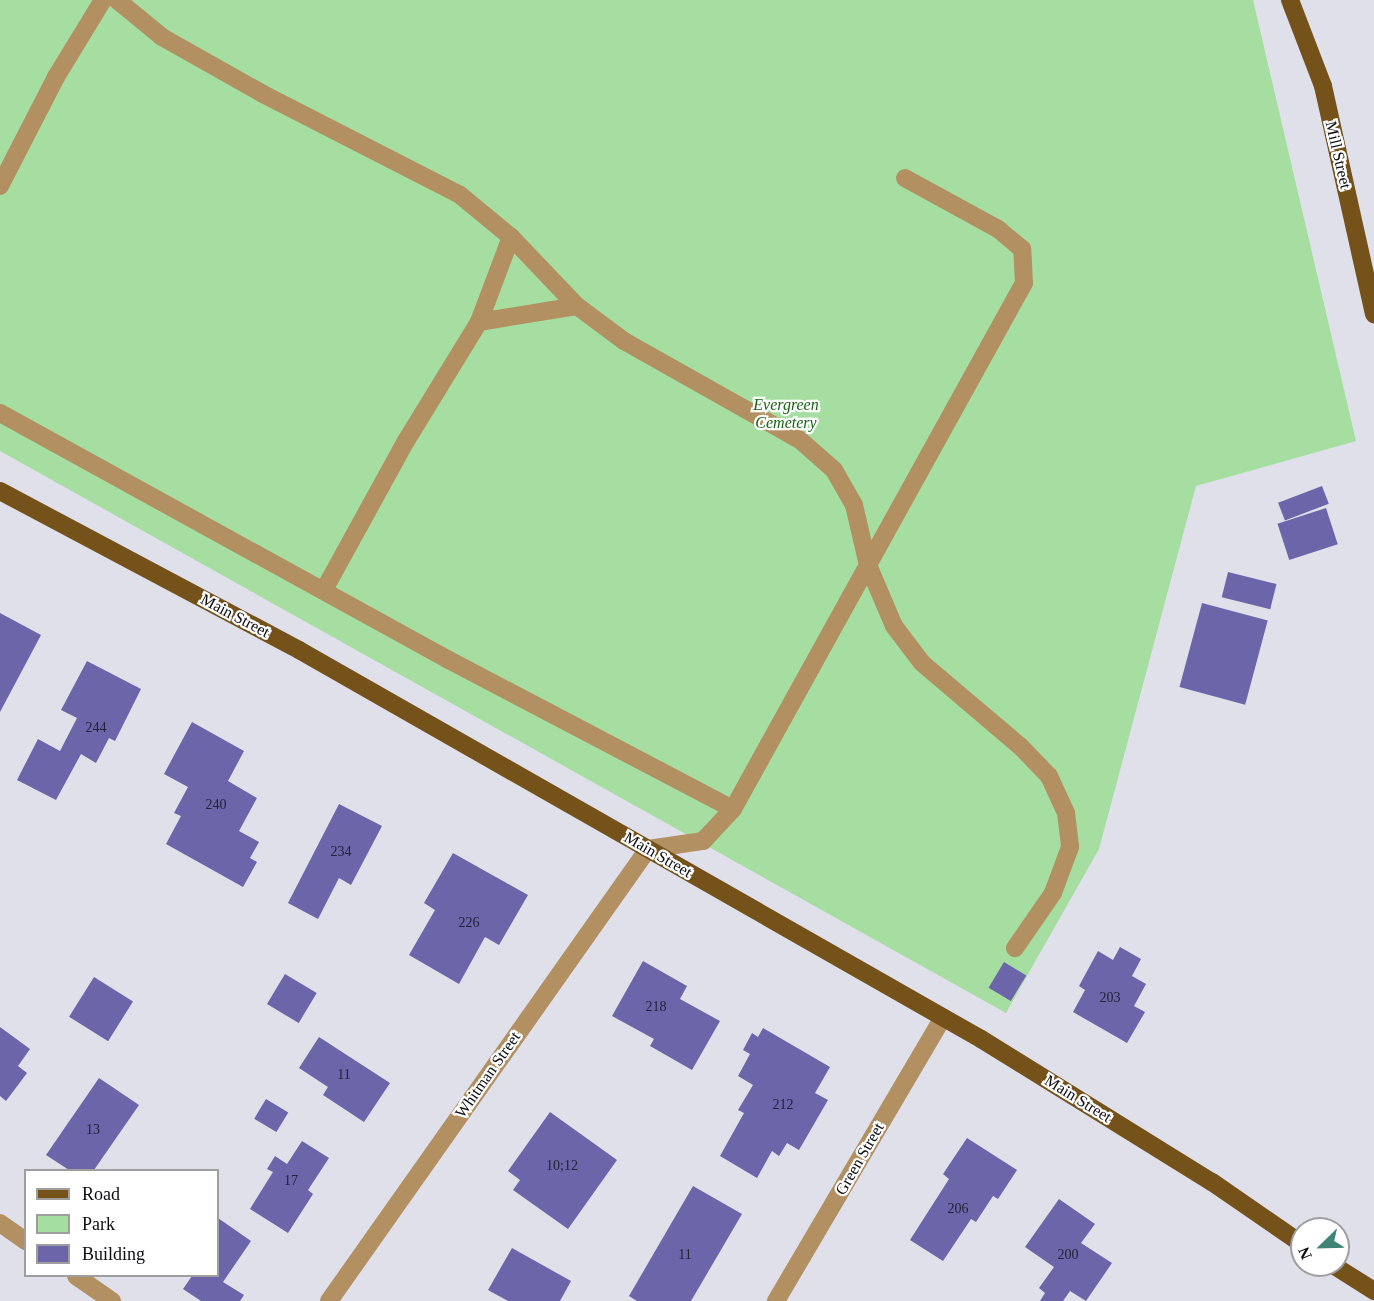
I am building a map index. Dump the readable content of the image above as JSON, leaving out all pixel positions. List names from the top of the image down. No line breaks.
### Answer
{"streets":{"main road":["Mill Street","Main Street"],"street":["Whitman Street","Green Street"]},"crossings":[["Main Street","Whitman Street"],["Main Street","Green Street"]],"parks":["Evergreen Cemetery"],"house_numbers":["244","240","234","226","203","218","11","212","13","10;12","17","206","11","200"],"legend":["Road","Park","Building"],"north":"bottom left"}
